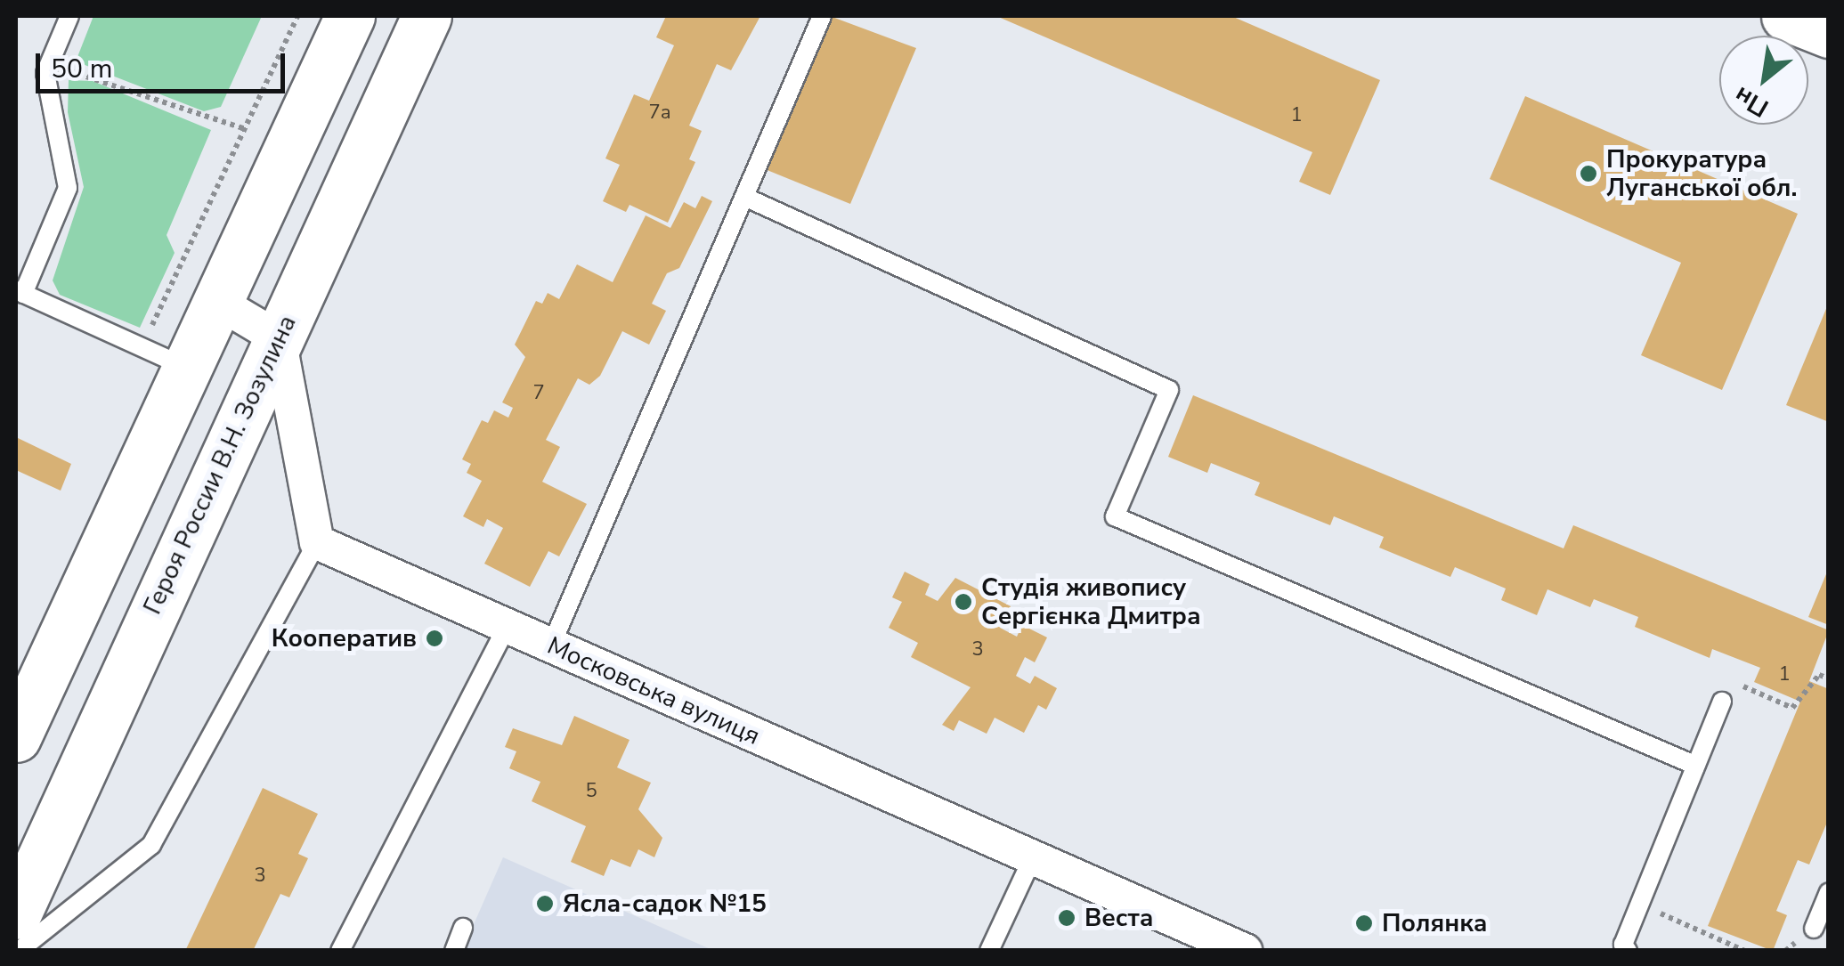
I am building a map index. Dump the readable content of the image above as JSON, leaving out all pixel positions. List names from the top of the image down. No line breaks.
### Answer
{"streets":{"main road":["Героя России В.Н. Зозулина"],"street":["Московська вулиця"]},"places":["Прокуратура Луганської обл.","Студія живопису Сергієнка Дмитра","Кооператив","Ясла-садок №15","Веста","Полянка"],"house_numbers":["7а","1","7","3","1","5","3"],"scale_bar":"50 m","north":"bottom left"}
